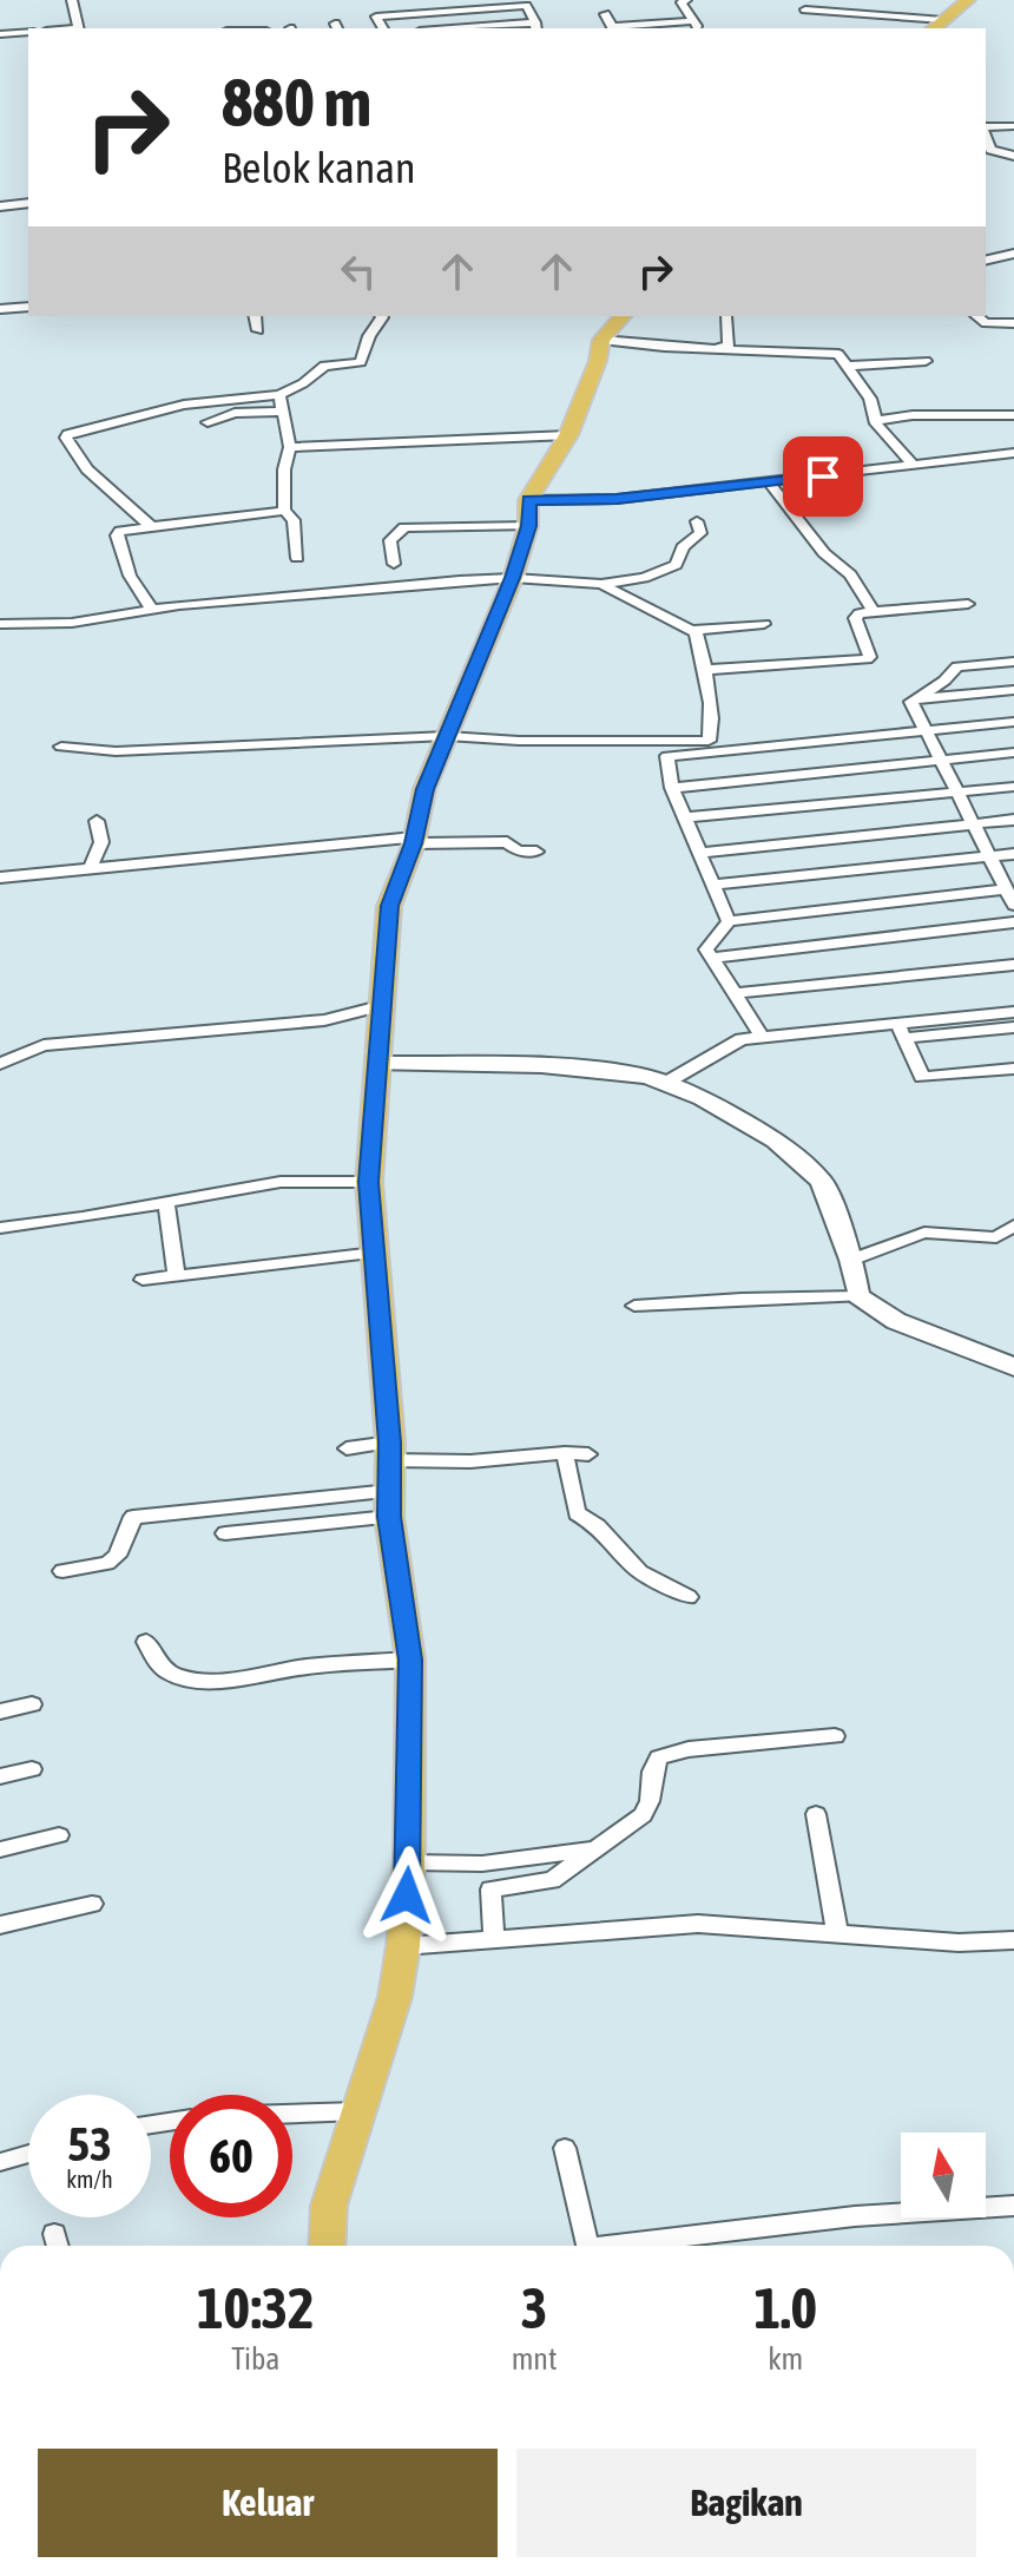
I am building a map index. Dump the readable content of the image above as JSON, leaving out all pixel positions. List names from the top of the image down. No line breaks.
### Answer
{"north":"top","page":{"turn":["880 m","Belok kanan"],"speed":"53 km/h","limit":"60","eta":["10:32","Tiba","3","mnt","1.0","km"],"buttons":["Keluar","Bagikan"]}}
